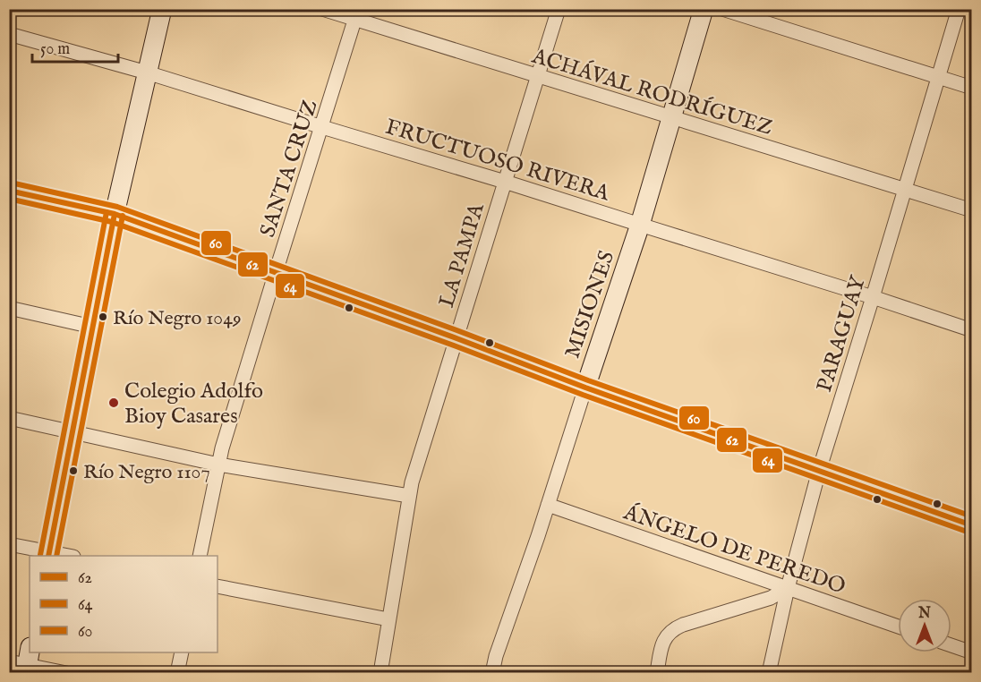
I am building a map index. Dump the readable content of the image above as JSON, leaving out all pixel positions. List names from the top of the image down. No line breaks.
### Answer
{"streets":{"main road":["MISIONES"],"street":["ACHÁVAL RODRÍGUEZ","FRUCTUOSO RIVERA","SANTA CRUZ","LA PAMPA","PARAGUAY","ÁNGELO DE PEREDO"]},"crossings":[["ACHÁVAL RODRÍGUEZ","SANTA CRUZ"],["ACHÁVAL RODRÍGUEZ","LA PAMPA"],["ACHÁVAL RODRÍGUEZ","MISIONES"],["ACHÁVAL RODRÍGUEZ","PARAGUAY"],["FRUCTUOSO RIVERA","SANTA CRUZ"],["FRUCTUOSO RIVERA","LA PAMPA"],["FRUCTUOSO RIVERA","MISIONES"],["FRUCTUOSO RIVERA","PARAGUAY"],["MISIONES","ÁNGELO DE PEREDO"],["PARAGUAY","ÁNGELO DE PEREDO"]],"places":["Río Negro 1049","Colegio Adolfo Bioy Casares","Río Negro 1107"],"lines":["transit line 60","transit line 62","transit line 64"],"legend":["62","64","60"],"scale_bar":"50 m","north":"top"}
